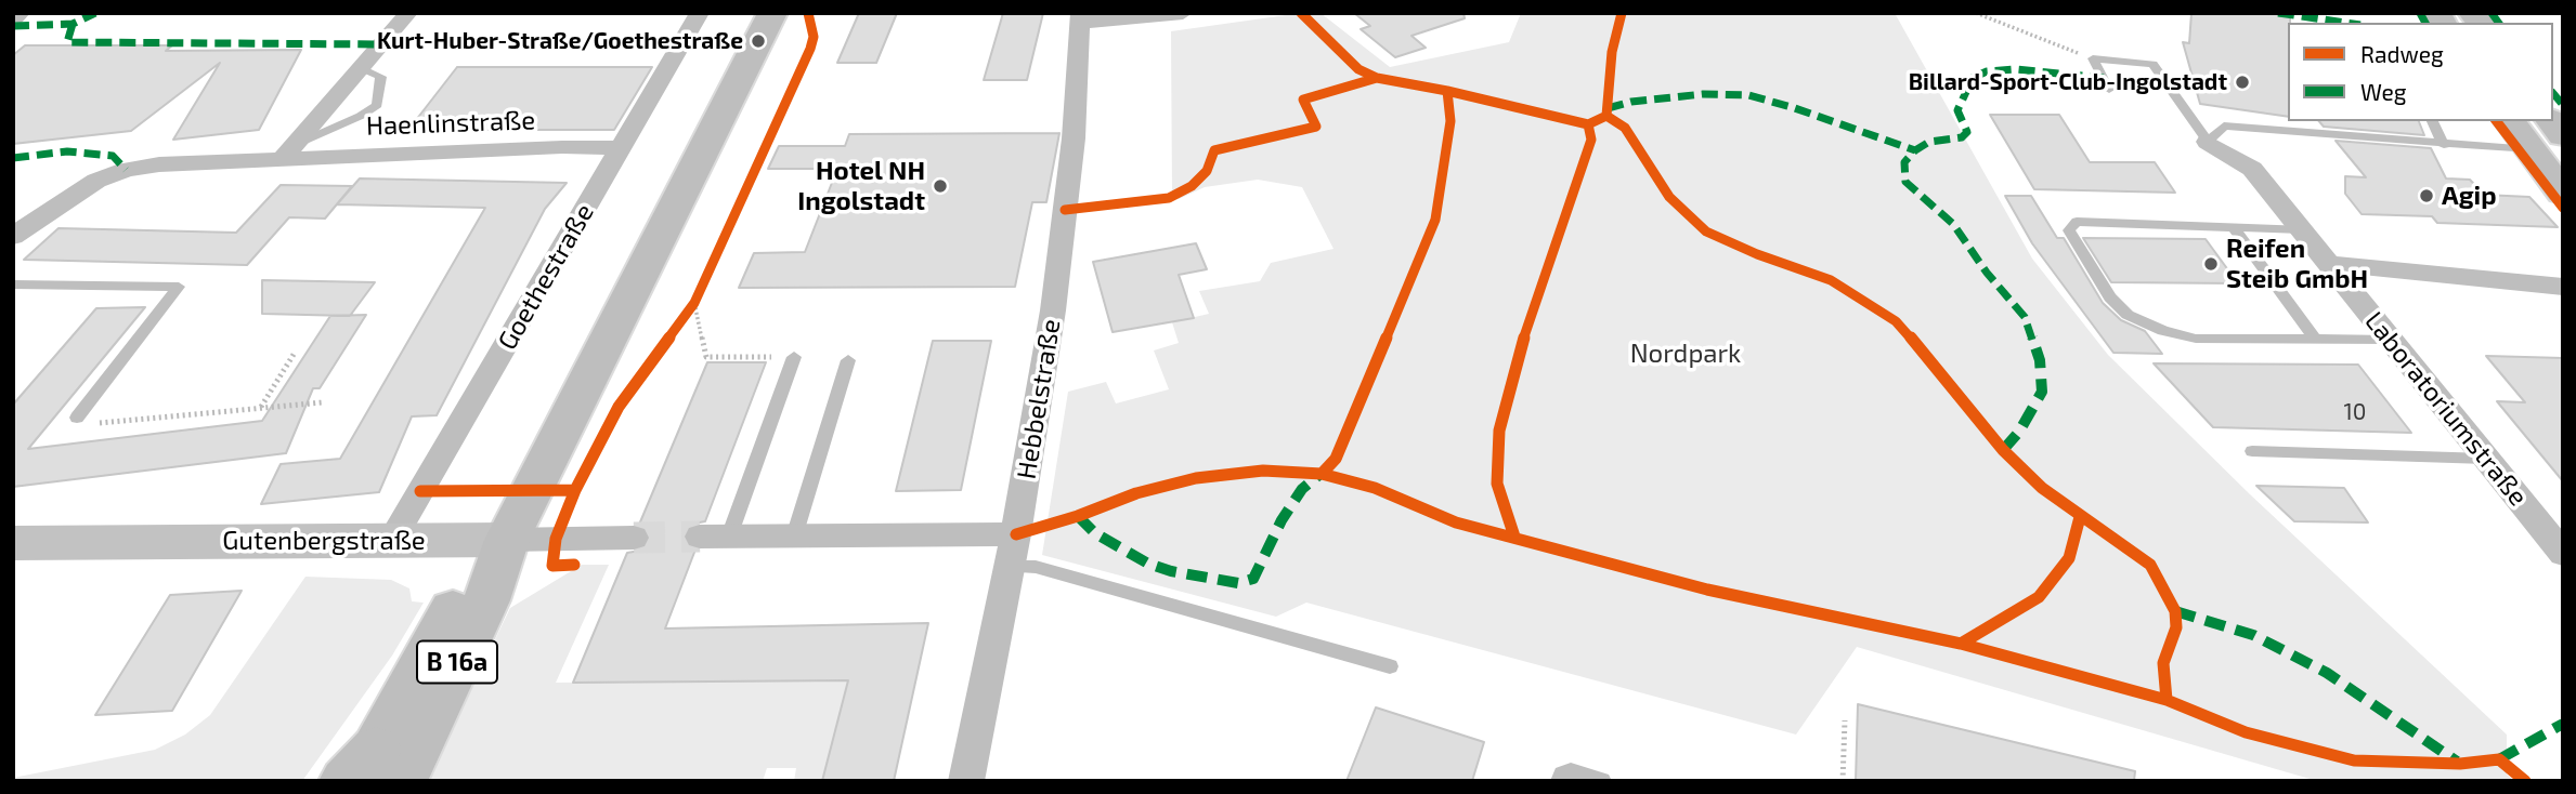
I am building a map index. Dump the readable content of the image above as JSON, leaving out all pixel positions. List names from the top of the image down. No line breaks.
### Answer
{"streets":{"main road":["B 16a"],"street":["Haenlinstraße","Goethestraße","Hebbelstraße","Laboratoriumstraße","Gutenbergstraße"]},"crossings":[["Haenlinstraße","Goethestraße"],["Goethestraße","Gutenbergstraße"],["Gutenbergstraße","B 16a"]],"parks":["Nordpark"],"places":["Kurt-Huber-Straße/Goethestraße","Billard-Sport-Club-Ingolstadt","Hotel NH Ingolstadt","Agip","Reifen Steib GmbH"],"house_numbers":["10"],"legend":["Radweg","Weg"]}
